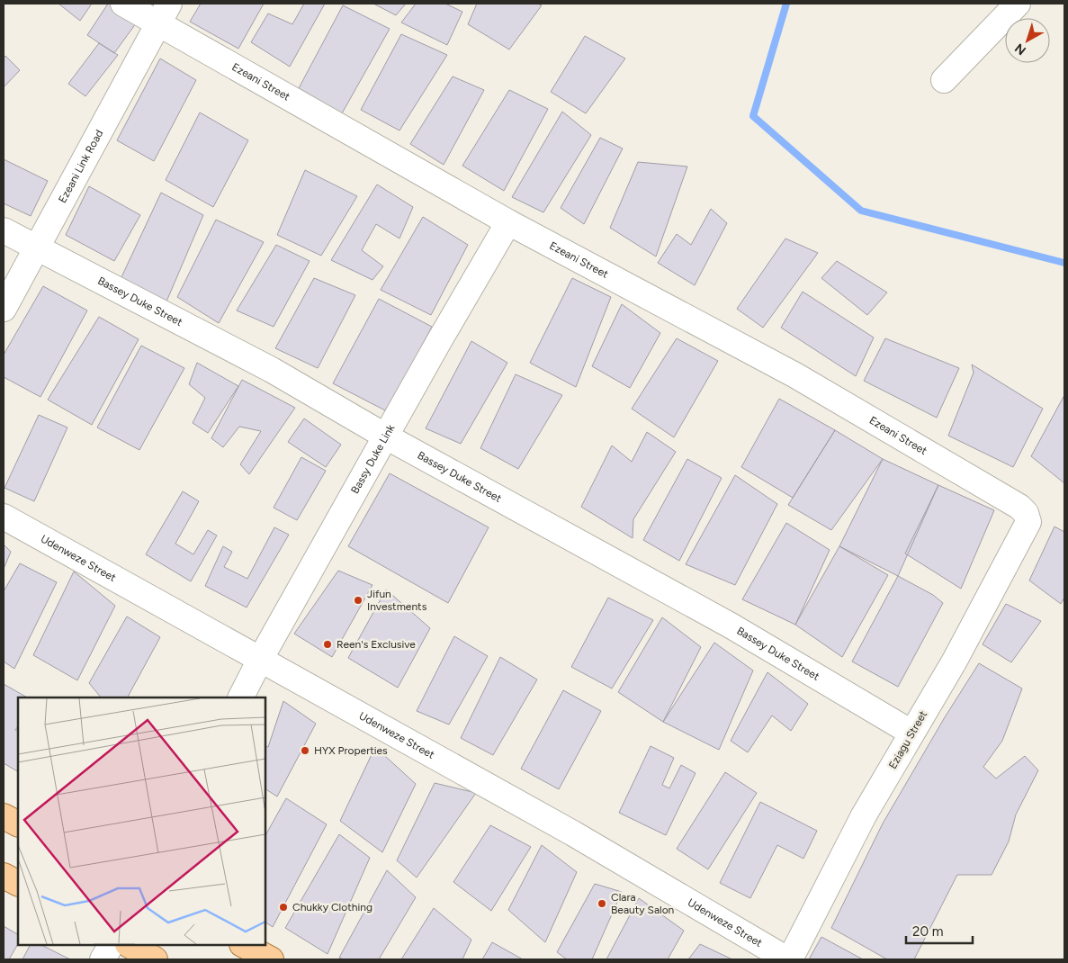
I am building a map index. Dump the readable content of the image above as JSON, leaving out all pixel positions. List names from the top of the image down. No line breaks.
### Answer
{"streets":{"street":["Ezeani Street","Ezeani Link Road","Bassey Duke Street","Bassy Duke Link","Udenweze Street","Eziagu Street"]},"crossings":[["Ezeani Street","Ezeani Link Road"],["Ezeani Street","Bassy Duke Link"],["Ezeani Street","Eziagu Street"],["Ezeani Link Road","Bassey Duke Street"],["Bassey Duke Street","Bassy Duke Link"],["Bassey Duke Street","Eziagu Street"],["Bassy Duke Link","Udenweze Street"],["Udenweze Street","Eziagu Street"]],"places":["Jifun Investments","Reen's Exclusive","HYX Properties","Clara Beauty Salon","Chukky Clothing"],"scale_bar":"20 m","north":"bottom left"}
